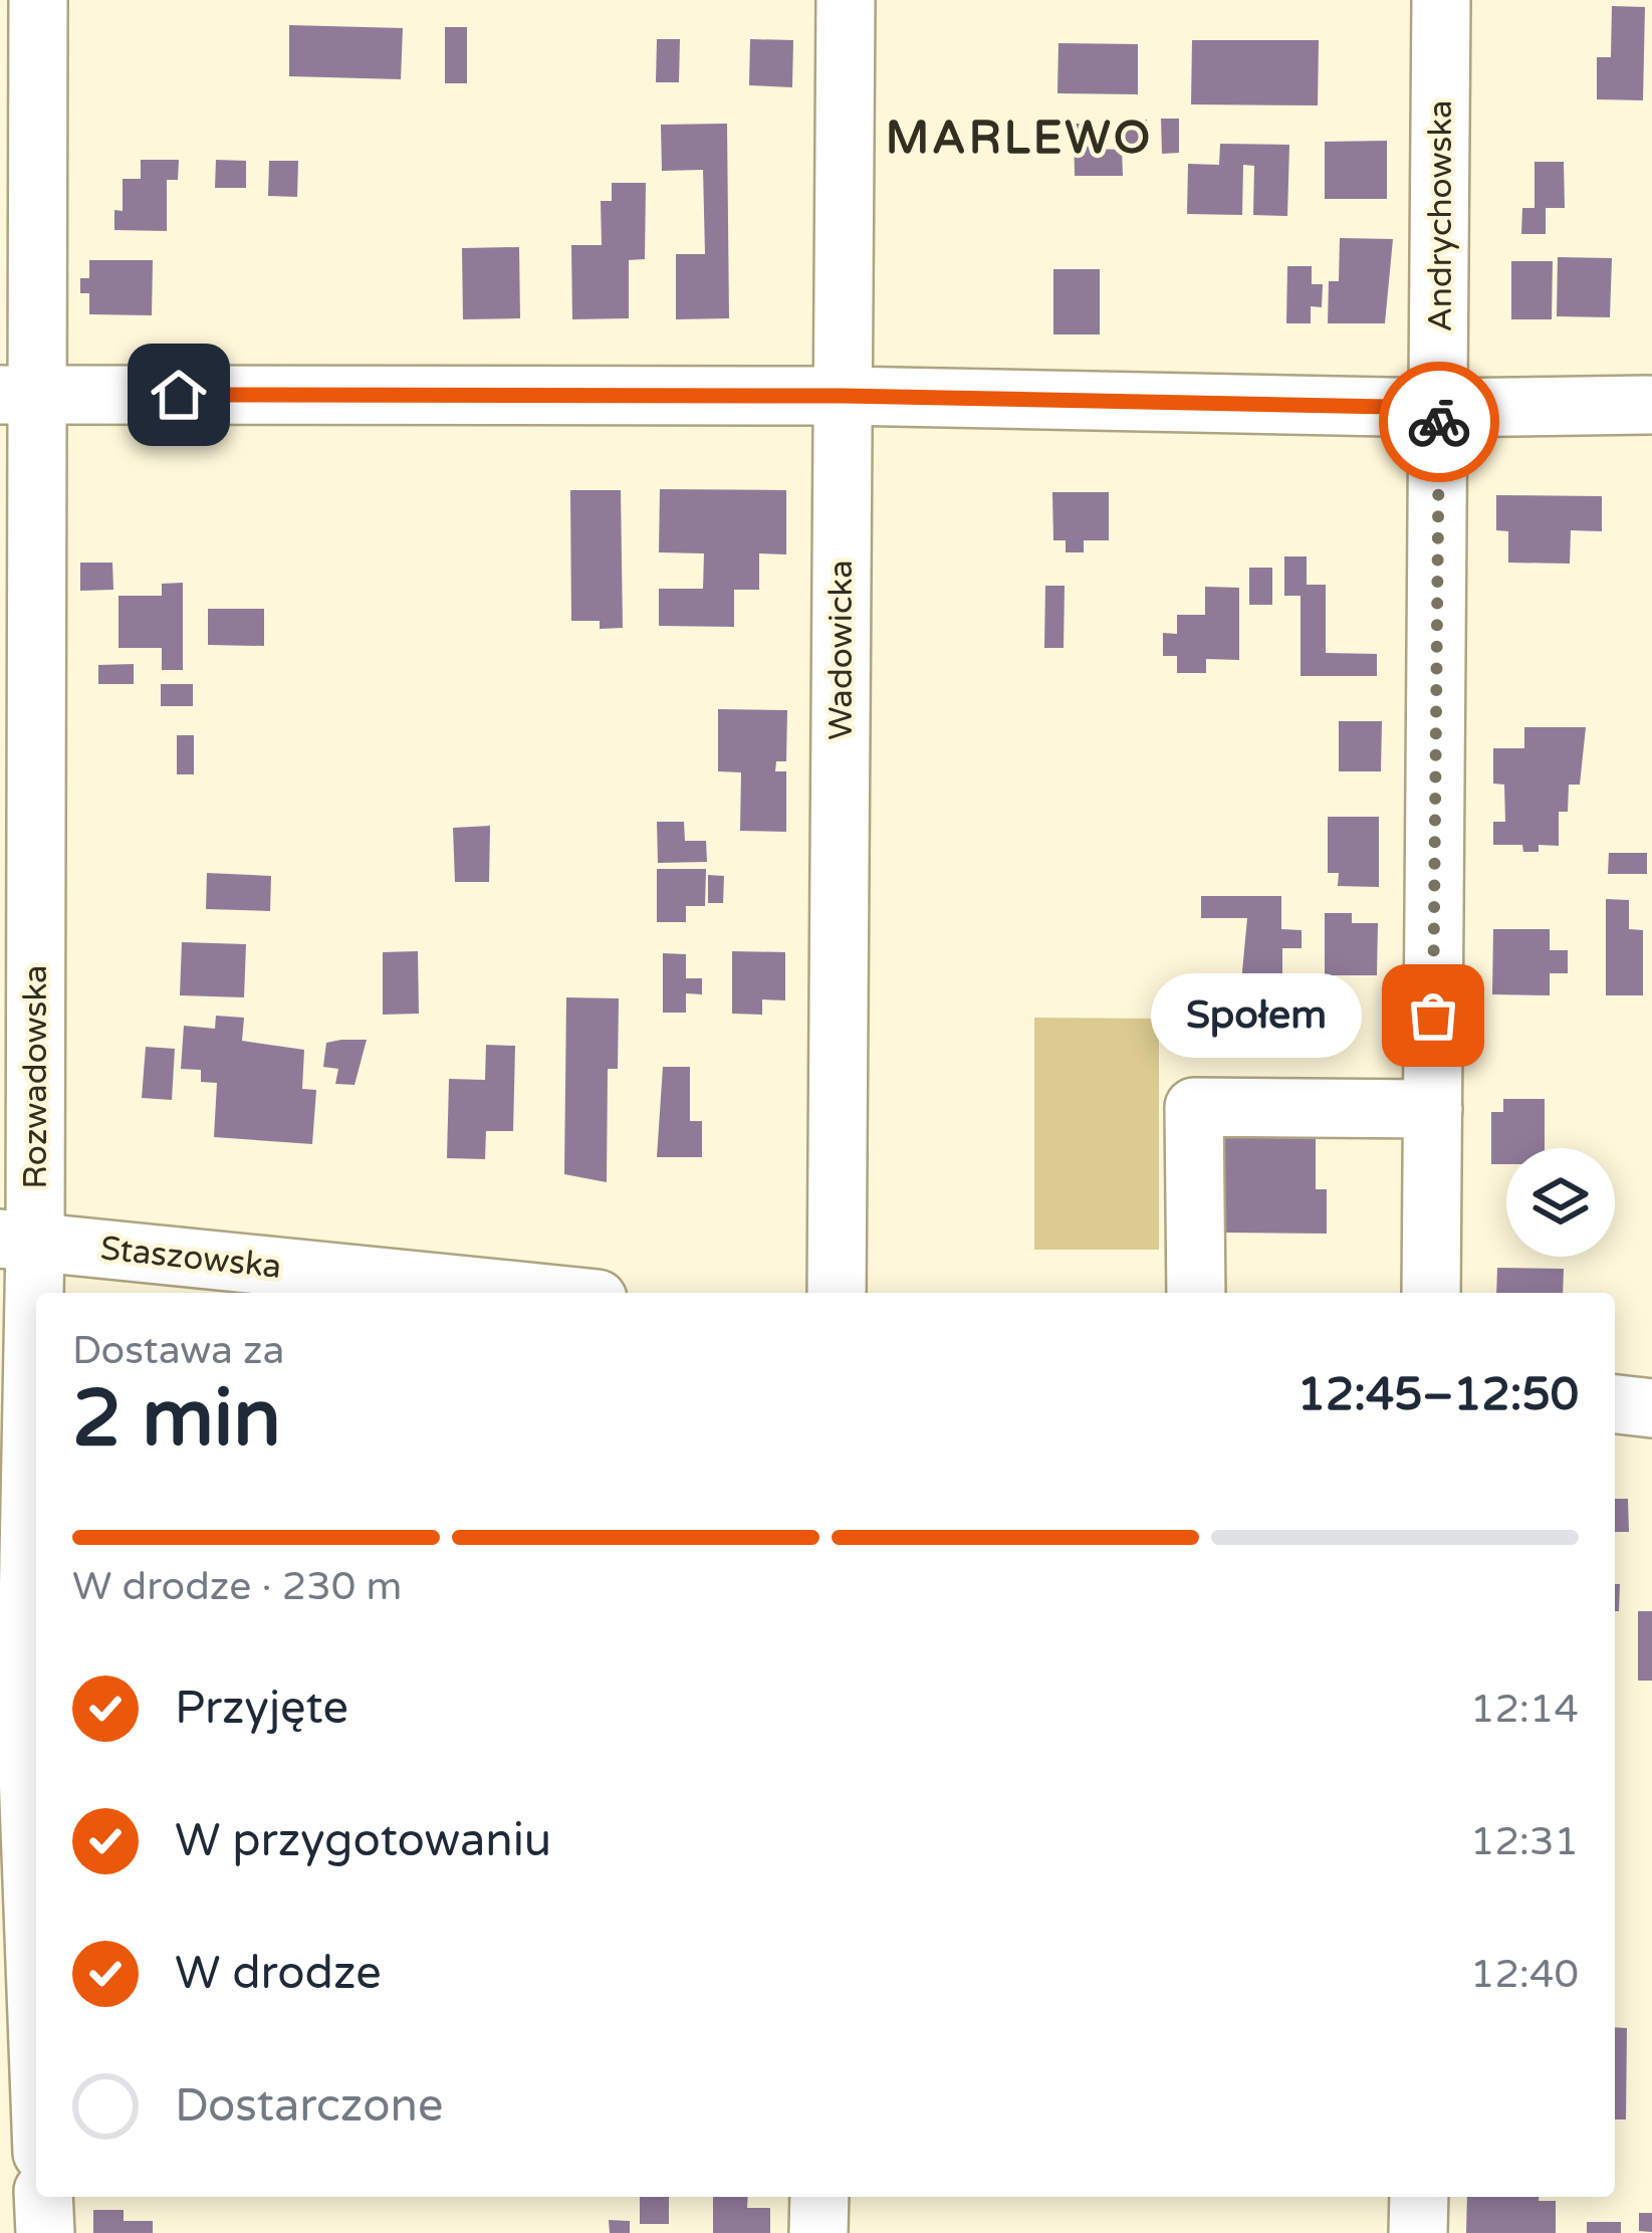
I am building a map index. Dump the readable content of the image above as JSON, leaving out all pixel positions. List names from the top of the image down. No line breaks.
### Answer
{"streets":{"street":["Andrychowska","Wadowicka","Rozwadowska","Staszowska"]},"crossings":[["Rozwadowska","Staszowska"]],"districts":["MARLEWO"],"places":["Społem"],"page":{"bubble":"Społem","heading":["2 min","Dostawa za","12:45–12:50"],"bar":"W drodze · 230 m","list":[["Przyjęte","12:14"],["W przygotowaniu","12:31"],["W drodze","12:40"],"Dostarczone"]}}
